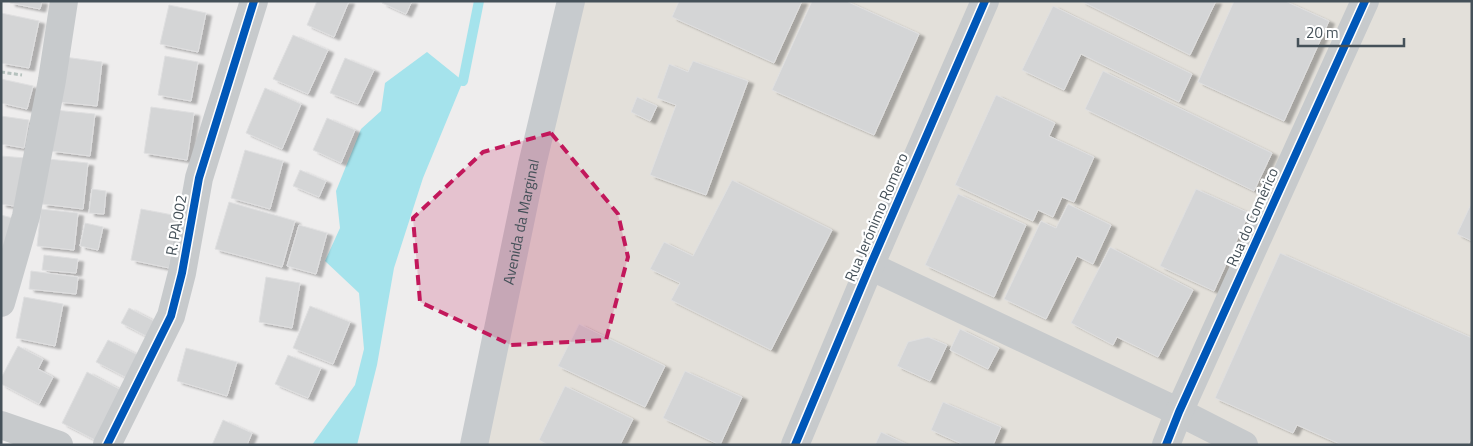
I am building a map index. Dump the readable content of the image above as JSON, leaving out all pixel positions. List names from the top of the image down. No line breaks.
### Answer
{"streets":{"street":["Rua Jerónimo Romero","Rua do Comérico","Avenida da Marginal","R. PA.002"]},"scale_bar":"20 m"}
